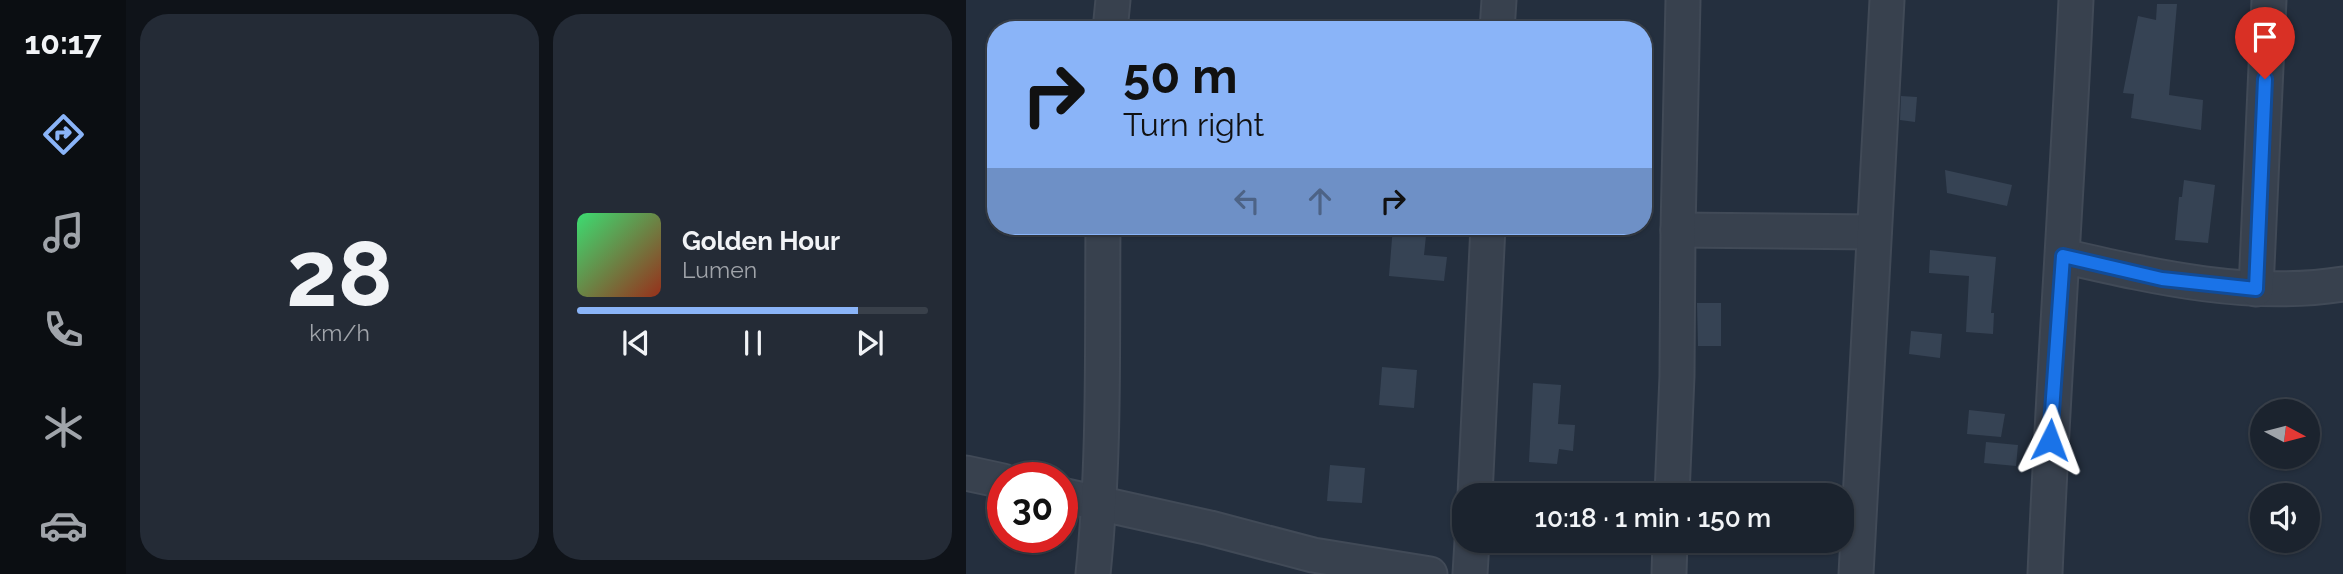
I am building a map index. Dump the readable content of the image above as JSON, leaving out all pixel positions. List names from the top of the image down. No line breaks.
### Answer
{"north":"right","page":{"tabs":"10:17","tile":["28","km/h"],"turn":["50 m","Turn right"],"song":["Golden Hour","Lumen"],"limit":"30","trip":"10:18 · 1 min · 150 m"}}
